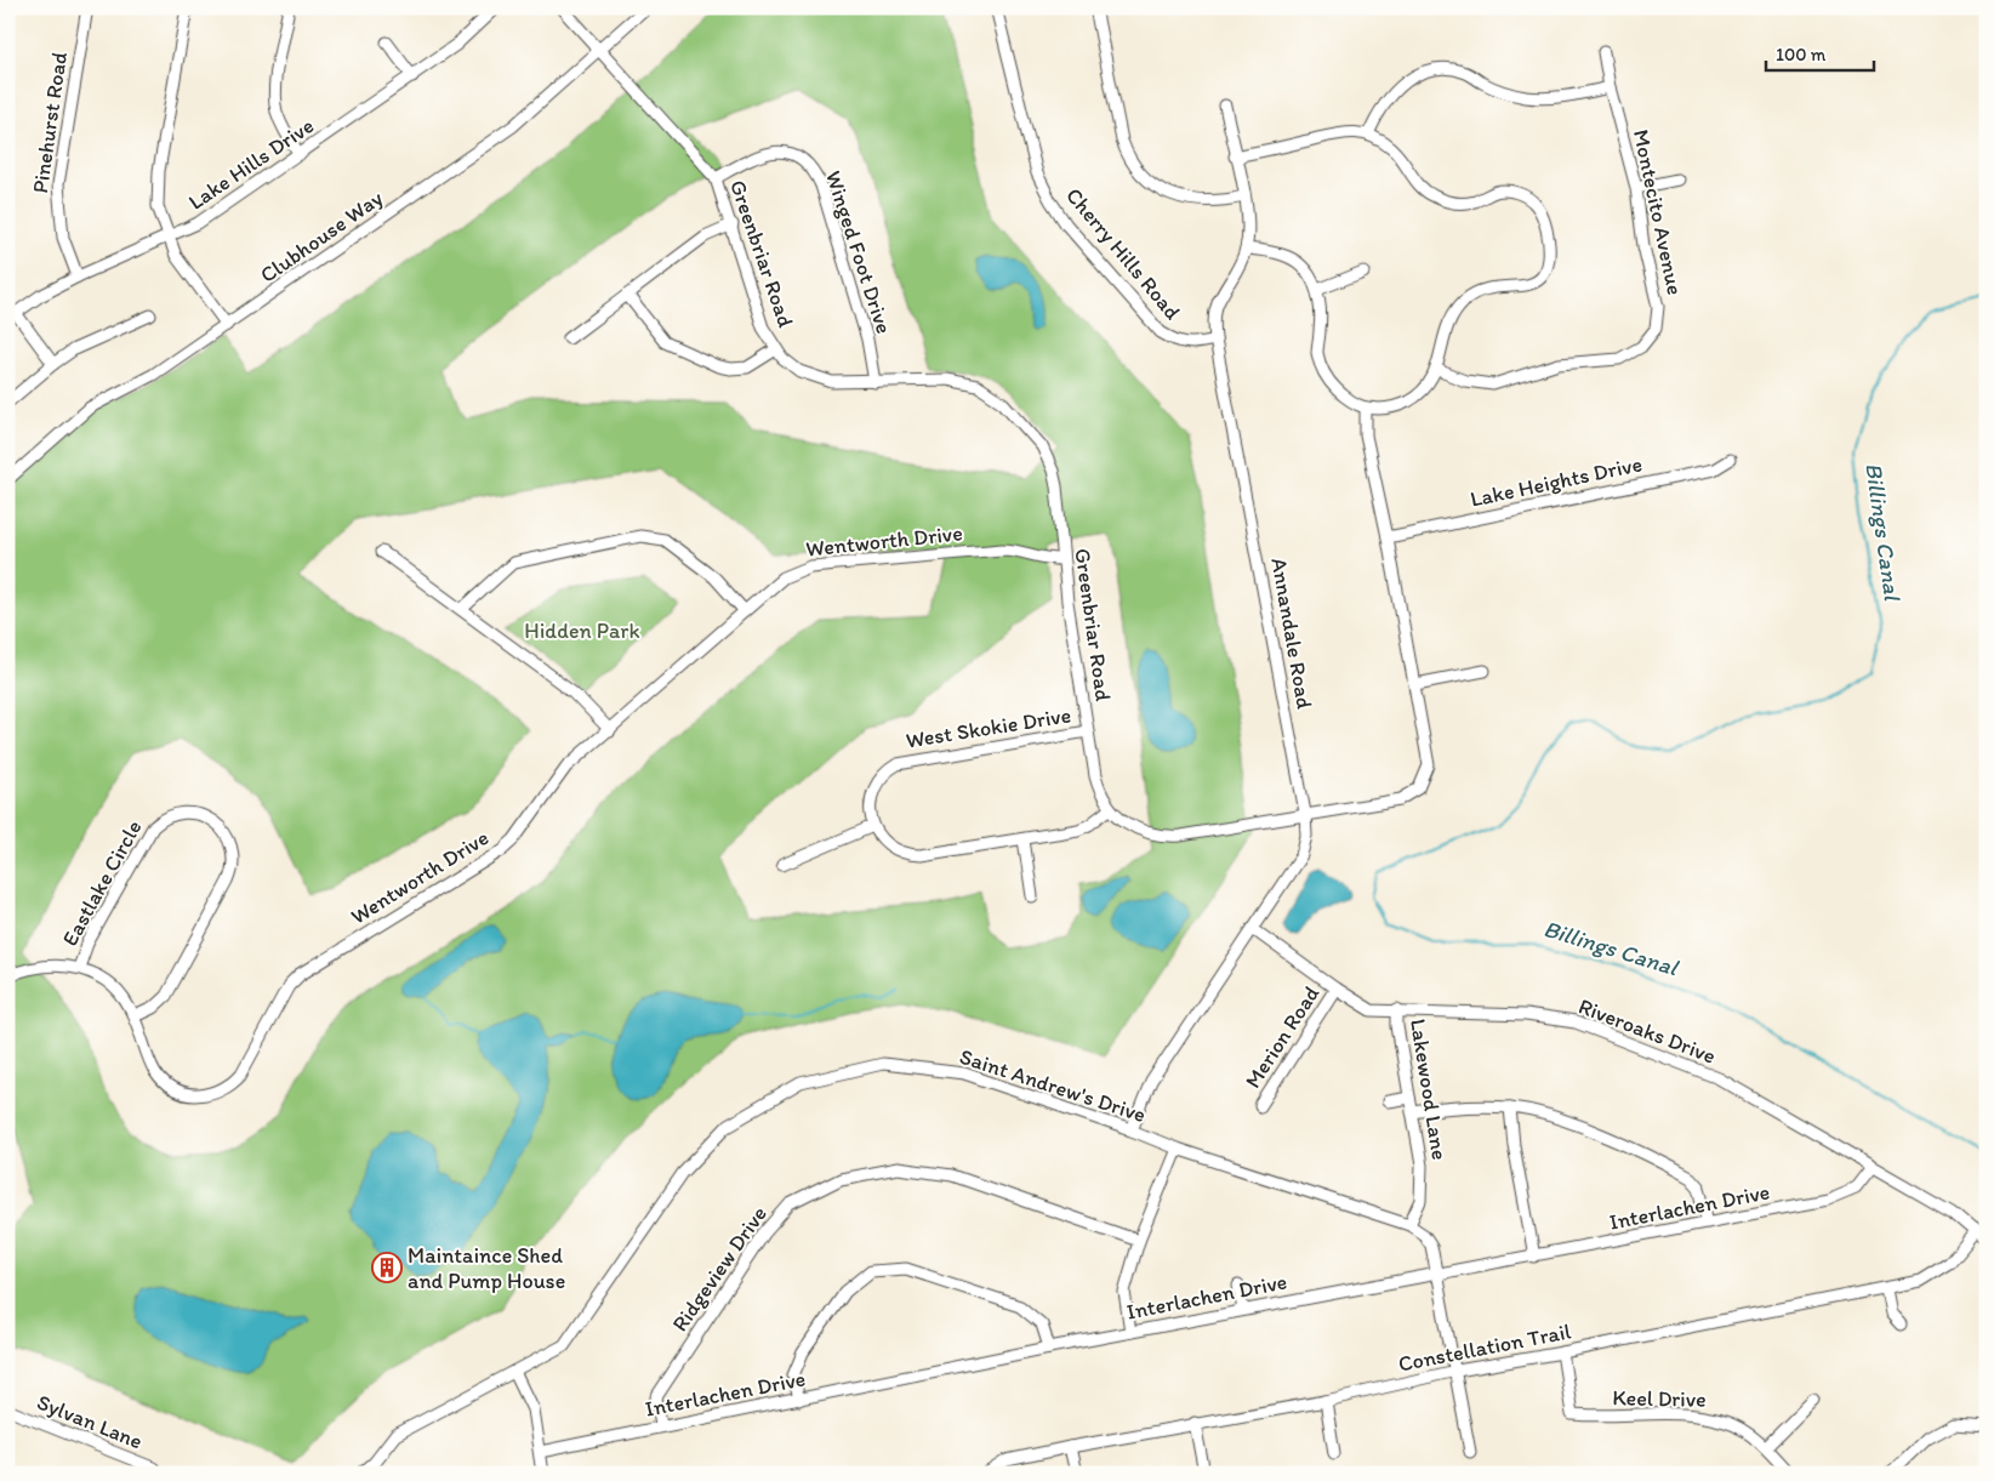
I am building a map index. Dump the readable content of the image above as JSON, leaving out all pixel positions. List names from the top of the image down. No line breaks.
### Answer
{"streets":{"street":["Pinehurst Road","Lake Hills Drive","Montecito Avenue","Clubhouse Way","Winged Foot Drive","Greenbriar Road","Cherry Hills Road","Lake Heights Drive","Wentworth Drive","Annandale Road","West Skokie Drive","Eastlake Circle","Riveroaks Drive","Merion Road","Saint Andrew's Drive","Lakewood Lane","Interlachen Drive","Ridgeview Drive","Constellation Trail","Keel Drive","Sylvan Lane"]},"crossings":[["Pinehurst Road","Lake Hills Drive"],["Clubhouse Way","Greenbriar Road"],["Winged Foot Drive","Greenbriar Road"],["Greenbriar Road","Lake Heights Drive"],["Greenbriar Road","Wentworth Drive"],["Greenbriar Road","Annandale Road"],["Greenbriar Road","West Skokie Drive"],["Cherry Hills Road","Annandale Road"],["Wentworth Drive","Eastlake Circle"],["Annandale Road","Riveroaks Drive"],["Annandale Road","Saint Andrew's Drive"],["Riveroaks Drive","Merion Road"],["Riveroaks Drive","Lakewood Lane"],["Riveroaks Drive","Interlachen Drive"],["Riveroaks Drive","Constellation Trail"],["Saint Andrew's Drive","Lakewood Lane"],["Interlachen Drive","Ridgeview Drive"],["Constellation Trail","Keel Drive"]],"water":["Billings Canal"],"parks":["Hidden Park"],"places":{"building":["Maintaince Shed and Pump House"]},"scale_bar":"100 m"}
